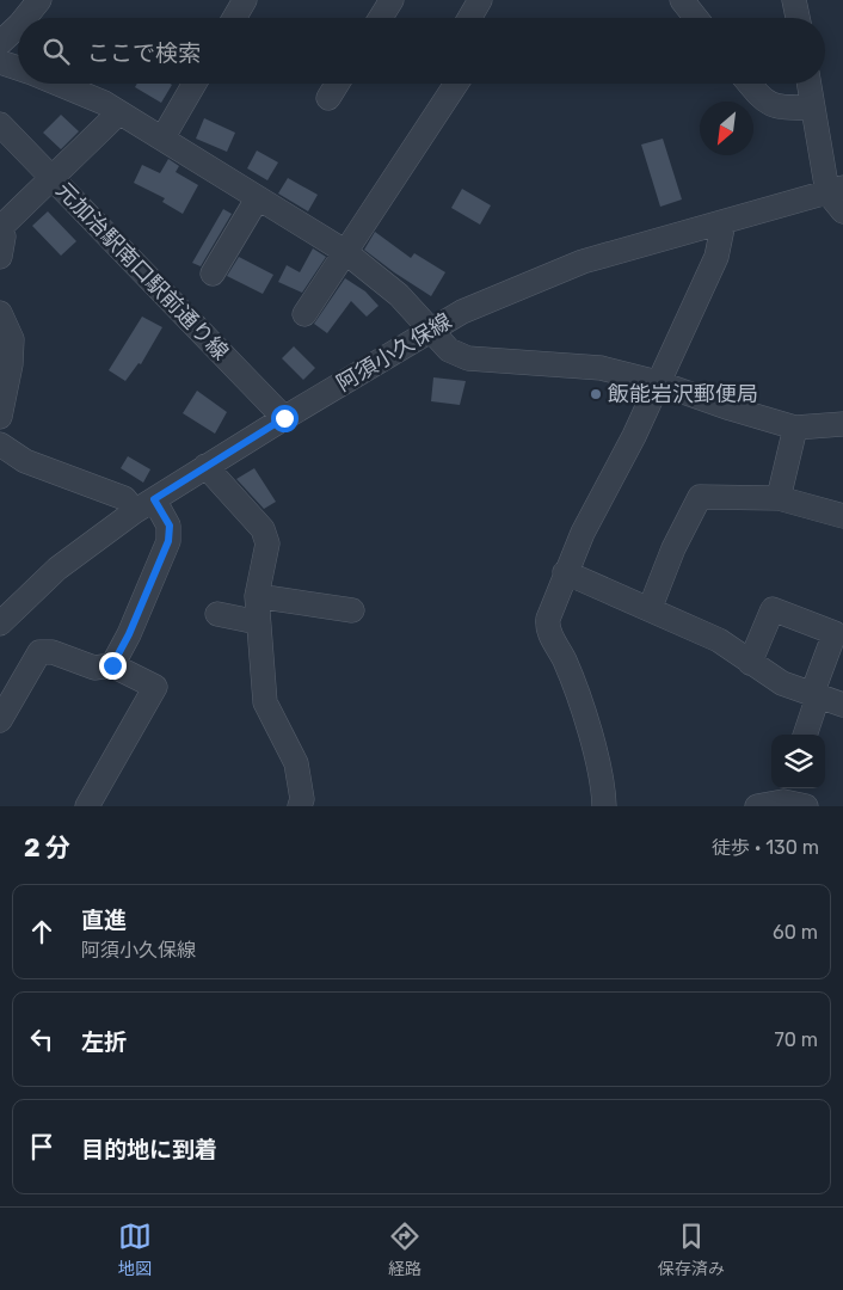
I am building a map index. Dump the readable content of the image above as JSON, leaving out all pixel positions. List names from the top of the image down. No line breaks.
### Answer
{"streets":{"street":["元加治駅南口駅前通り線","阿須小久保線"]},"crossings":[["元加治駅南口駅前通り線","阿須小久保線"]],"places":["飯能岩沢郵便局"],"north":"bottom left","page":{"search":"ここで検索","heading":["2 分","徒歩 · 130 m"],"list":[["直進","阿須小久保線","60 m"],["左折","70 m"],"目的地に到着"],"nav":["地図","経路","保存済み"]}}
